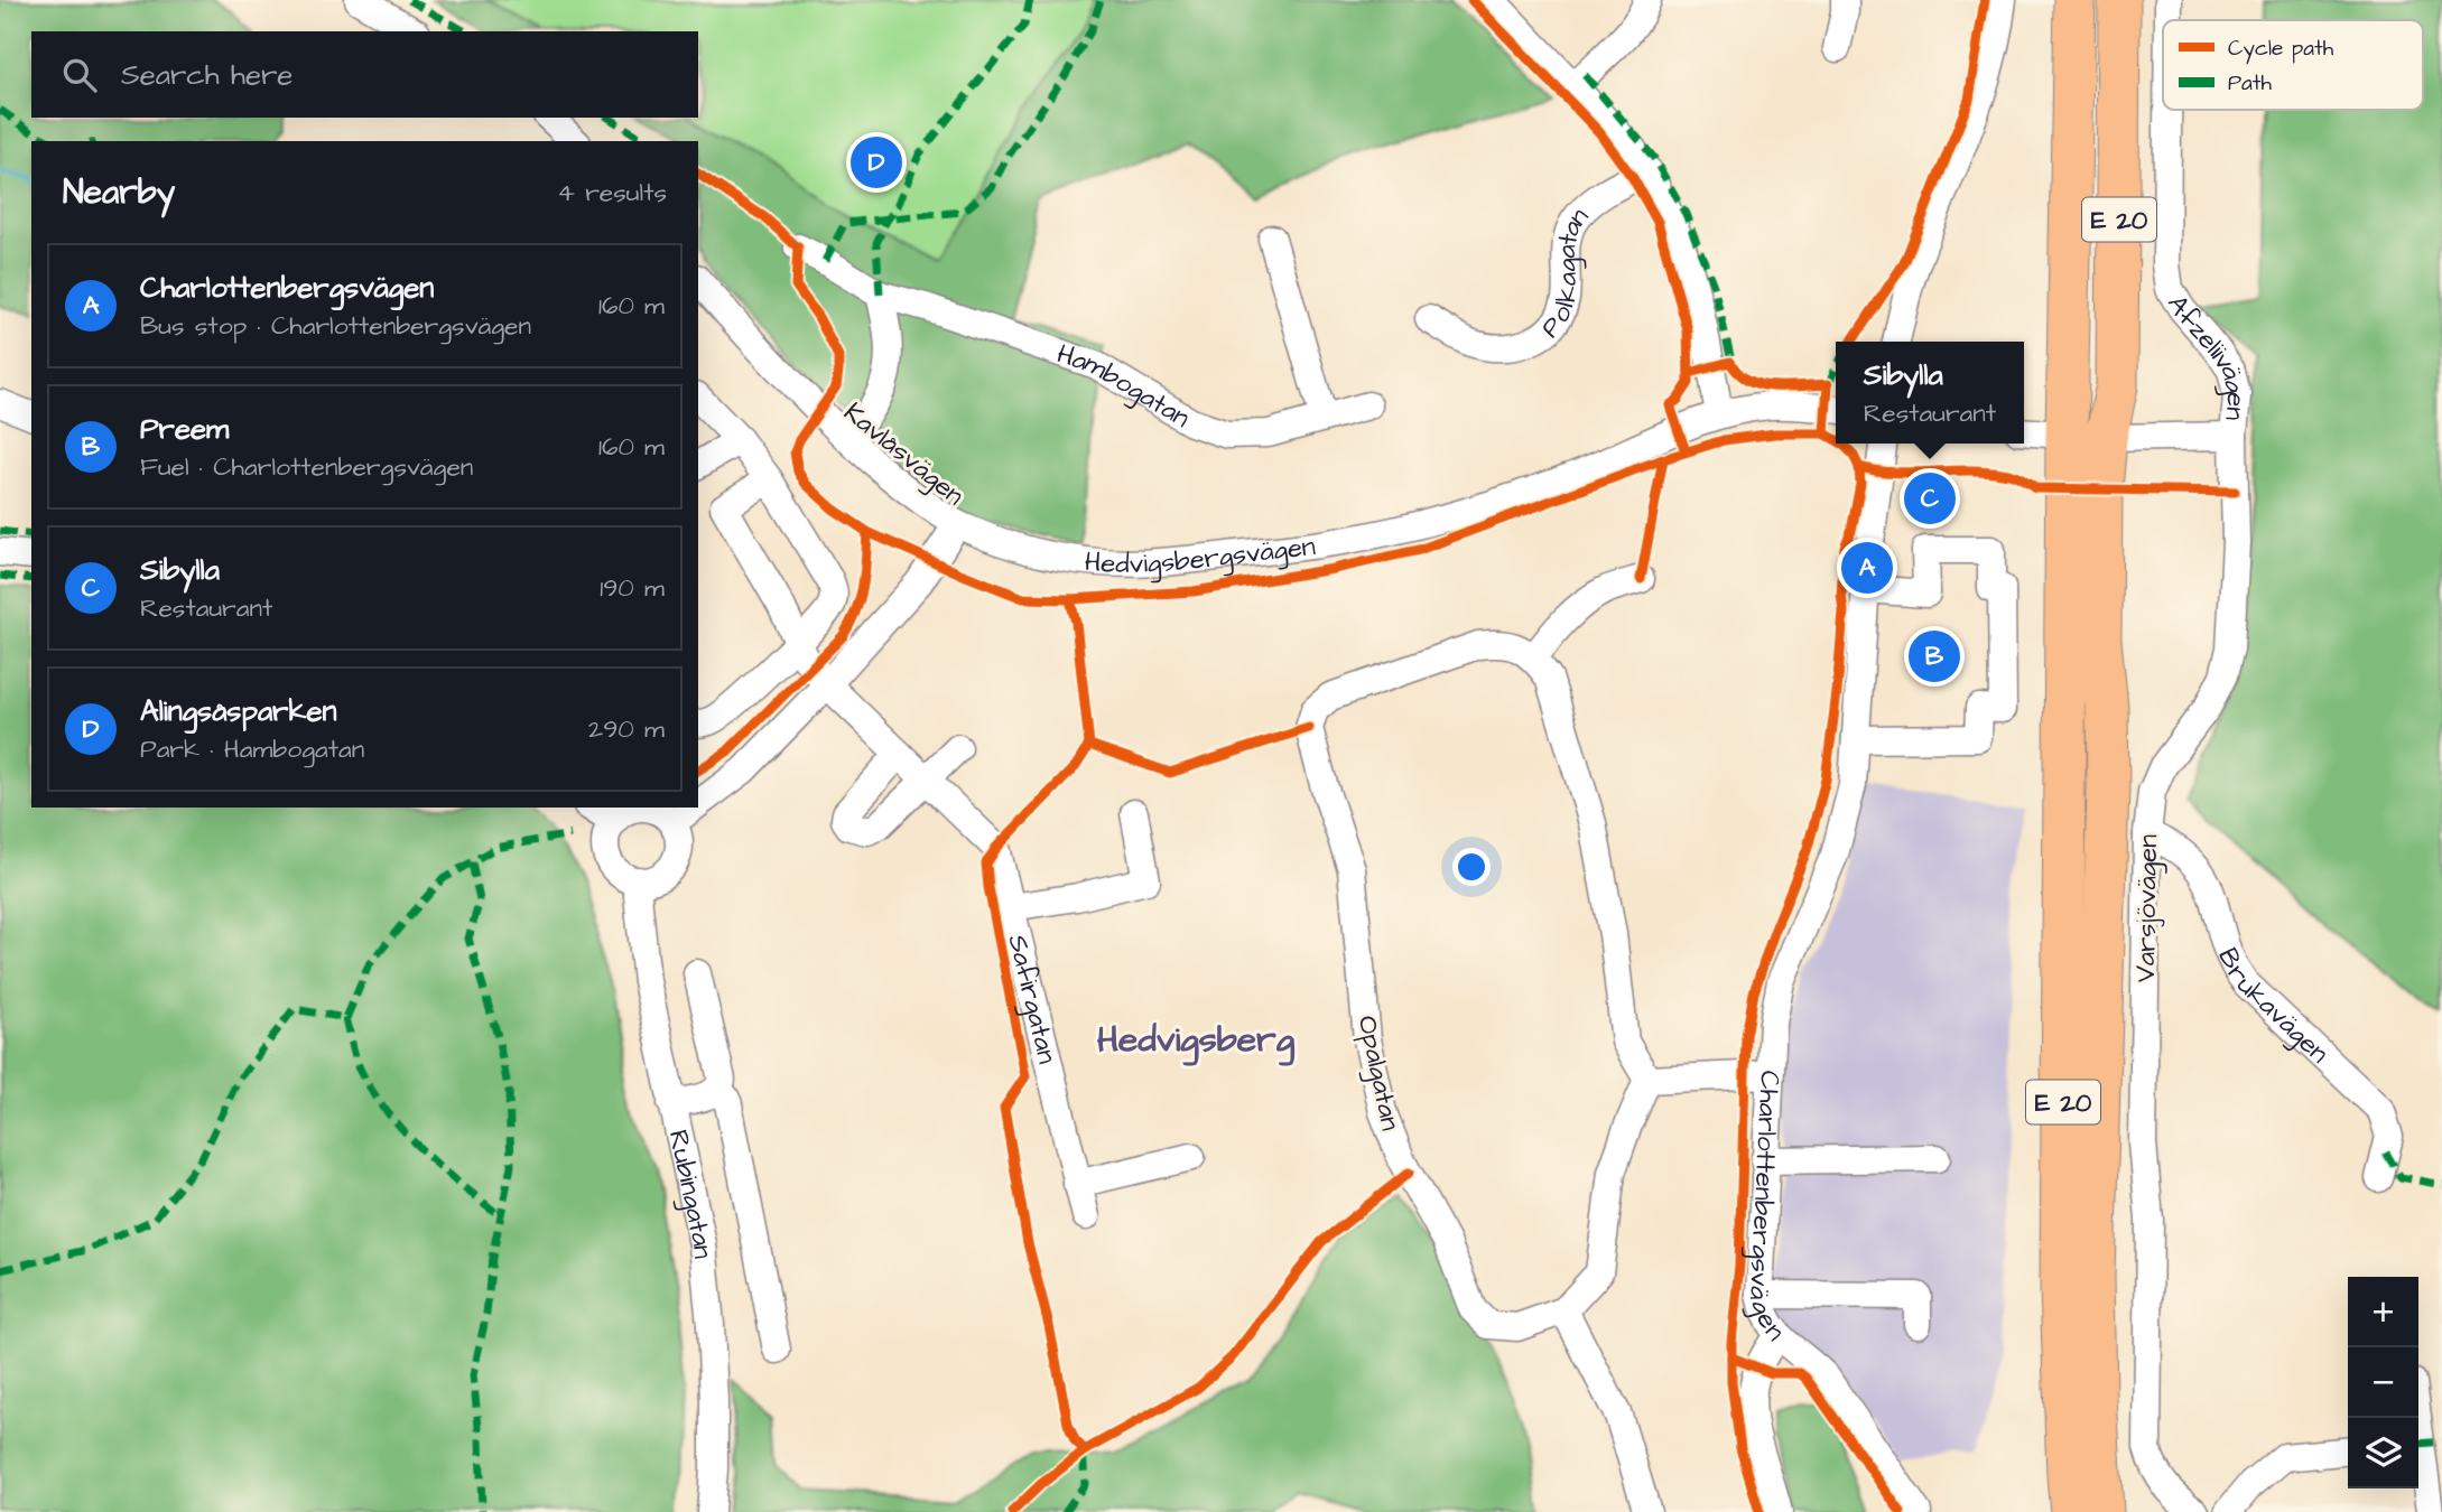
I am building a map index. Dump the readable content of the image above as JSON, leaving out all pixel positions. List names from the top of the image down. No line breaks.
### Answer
{"streets":{"highway":["E 20"],"street":["Polkagatan","Afzeliivägen","Hambogatan","Kavlåsvägen","Hedvigsbergsvägen","Varsjövägen","Safirgatan","Brukavägen","Opalgatan","Rubingatan","Charlottenbergsvägen"]},"crossings":[["Afzeliivägen","Varsjövägen"],["Kavlåsvägen","Hedvigsbergsvägen"],["Varsjövägen","Brukavägen"]],"districts":["Hedvigsberg"],"legend":["Cycle path","Path"],"page":{"search":"Search here","pins":["D","C","A","B"],"heading":["Nearby","4 results"],"list":[{"mark":"A","name":"Charlottenbergsvägen","note":"Bus stop · Charlottenbergsvägen","value":"160 m"},{"mark":"B","name":"Preem","note":"Fuel · Charlottenbergsvägen","value":"160 m"},{"mark":"C","name":"Sibylla","note":"Restaurant","value":"190 m"},{"mark":"D","name":"Alingsåsparken","note":"Park · Hambogatan","value":"290 m"}],"popup":["Sibylla","Restaurant"],"map_buttons":["+","−"]}}
